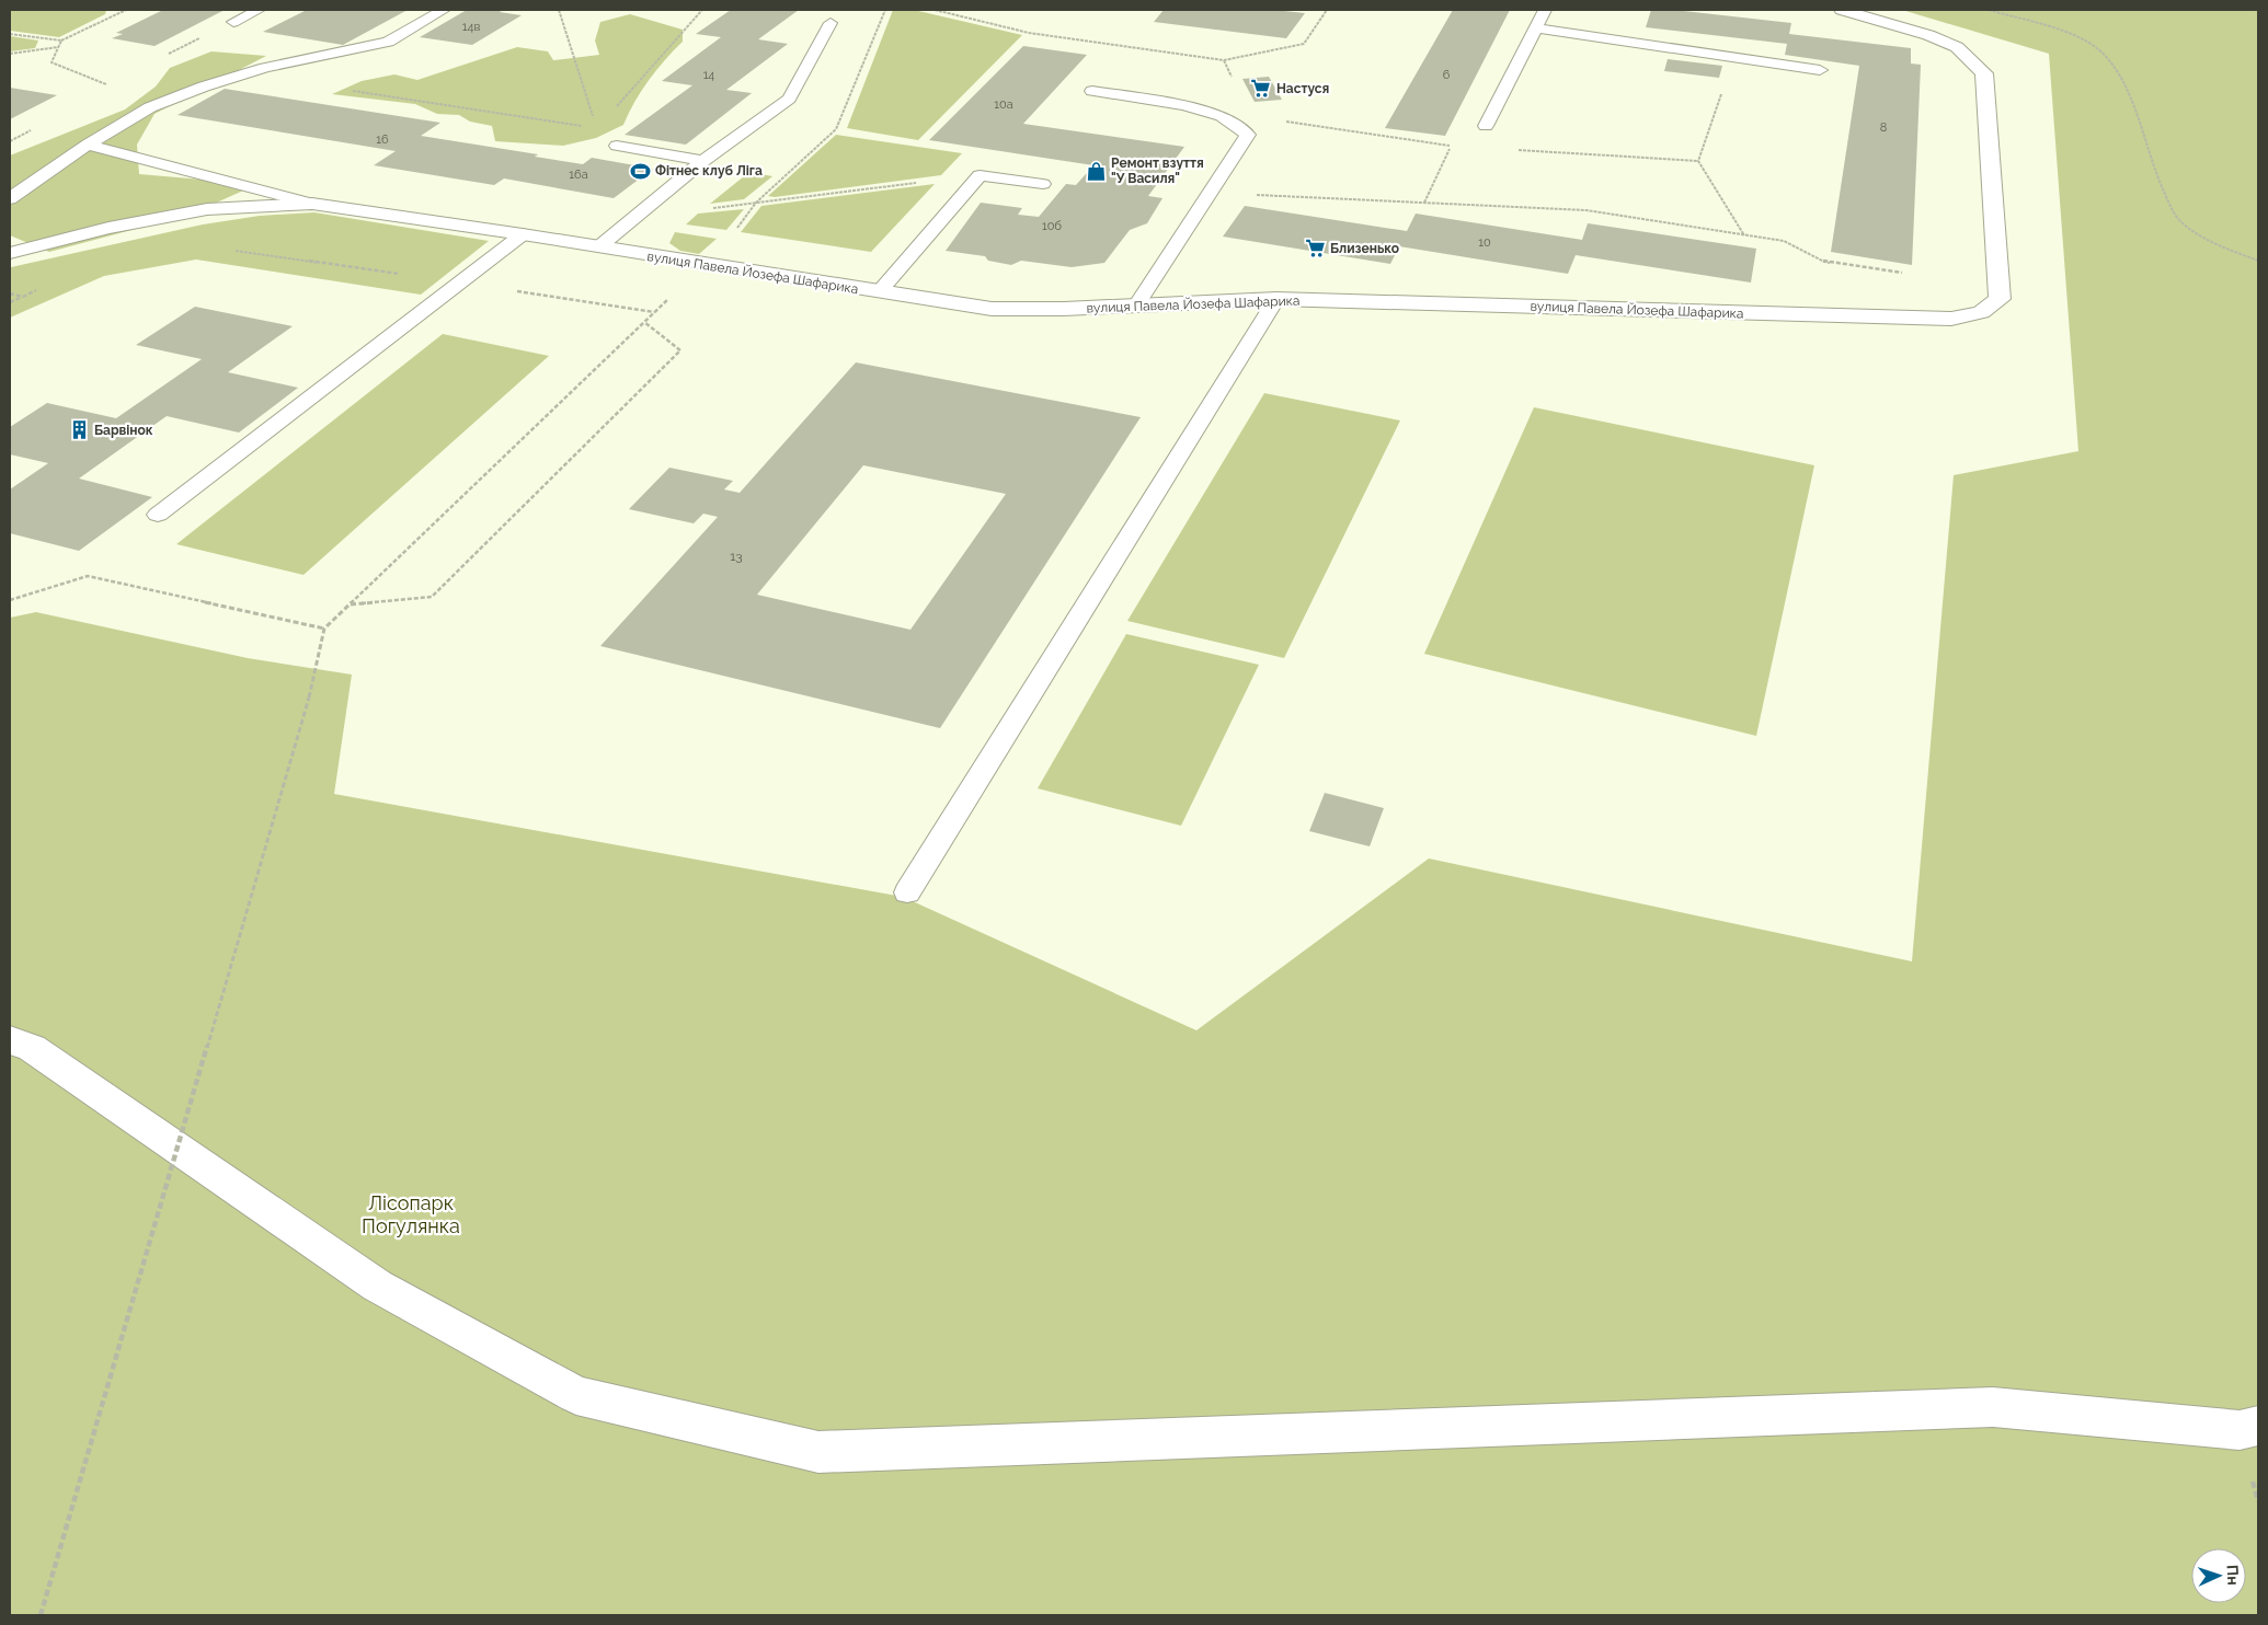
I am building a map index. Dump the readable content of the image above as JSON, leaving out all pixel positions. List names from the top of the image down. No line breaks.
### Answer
{"streets":{"street":["вулиця Павела Йозефа Шафарика"]},"parks":["Лісопарк Погулянка"],"places":{"supermarket":["Настуся","Близенько"],"sports":["Фітнес клуб Ліга"],"shop":["Ремонт взуття \"У Василя\""],"building":["Барвінок"]},"house_numbers":["14в","14","6","10а","8","16","16а","10б","10","13"],"north":"right"}
